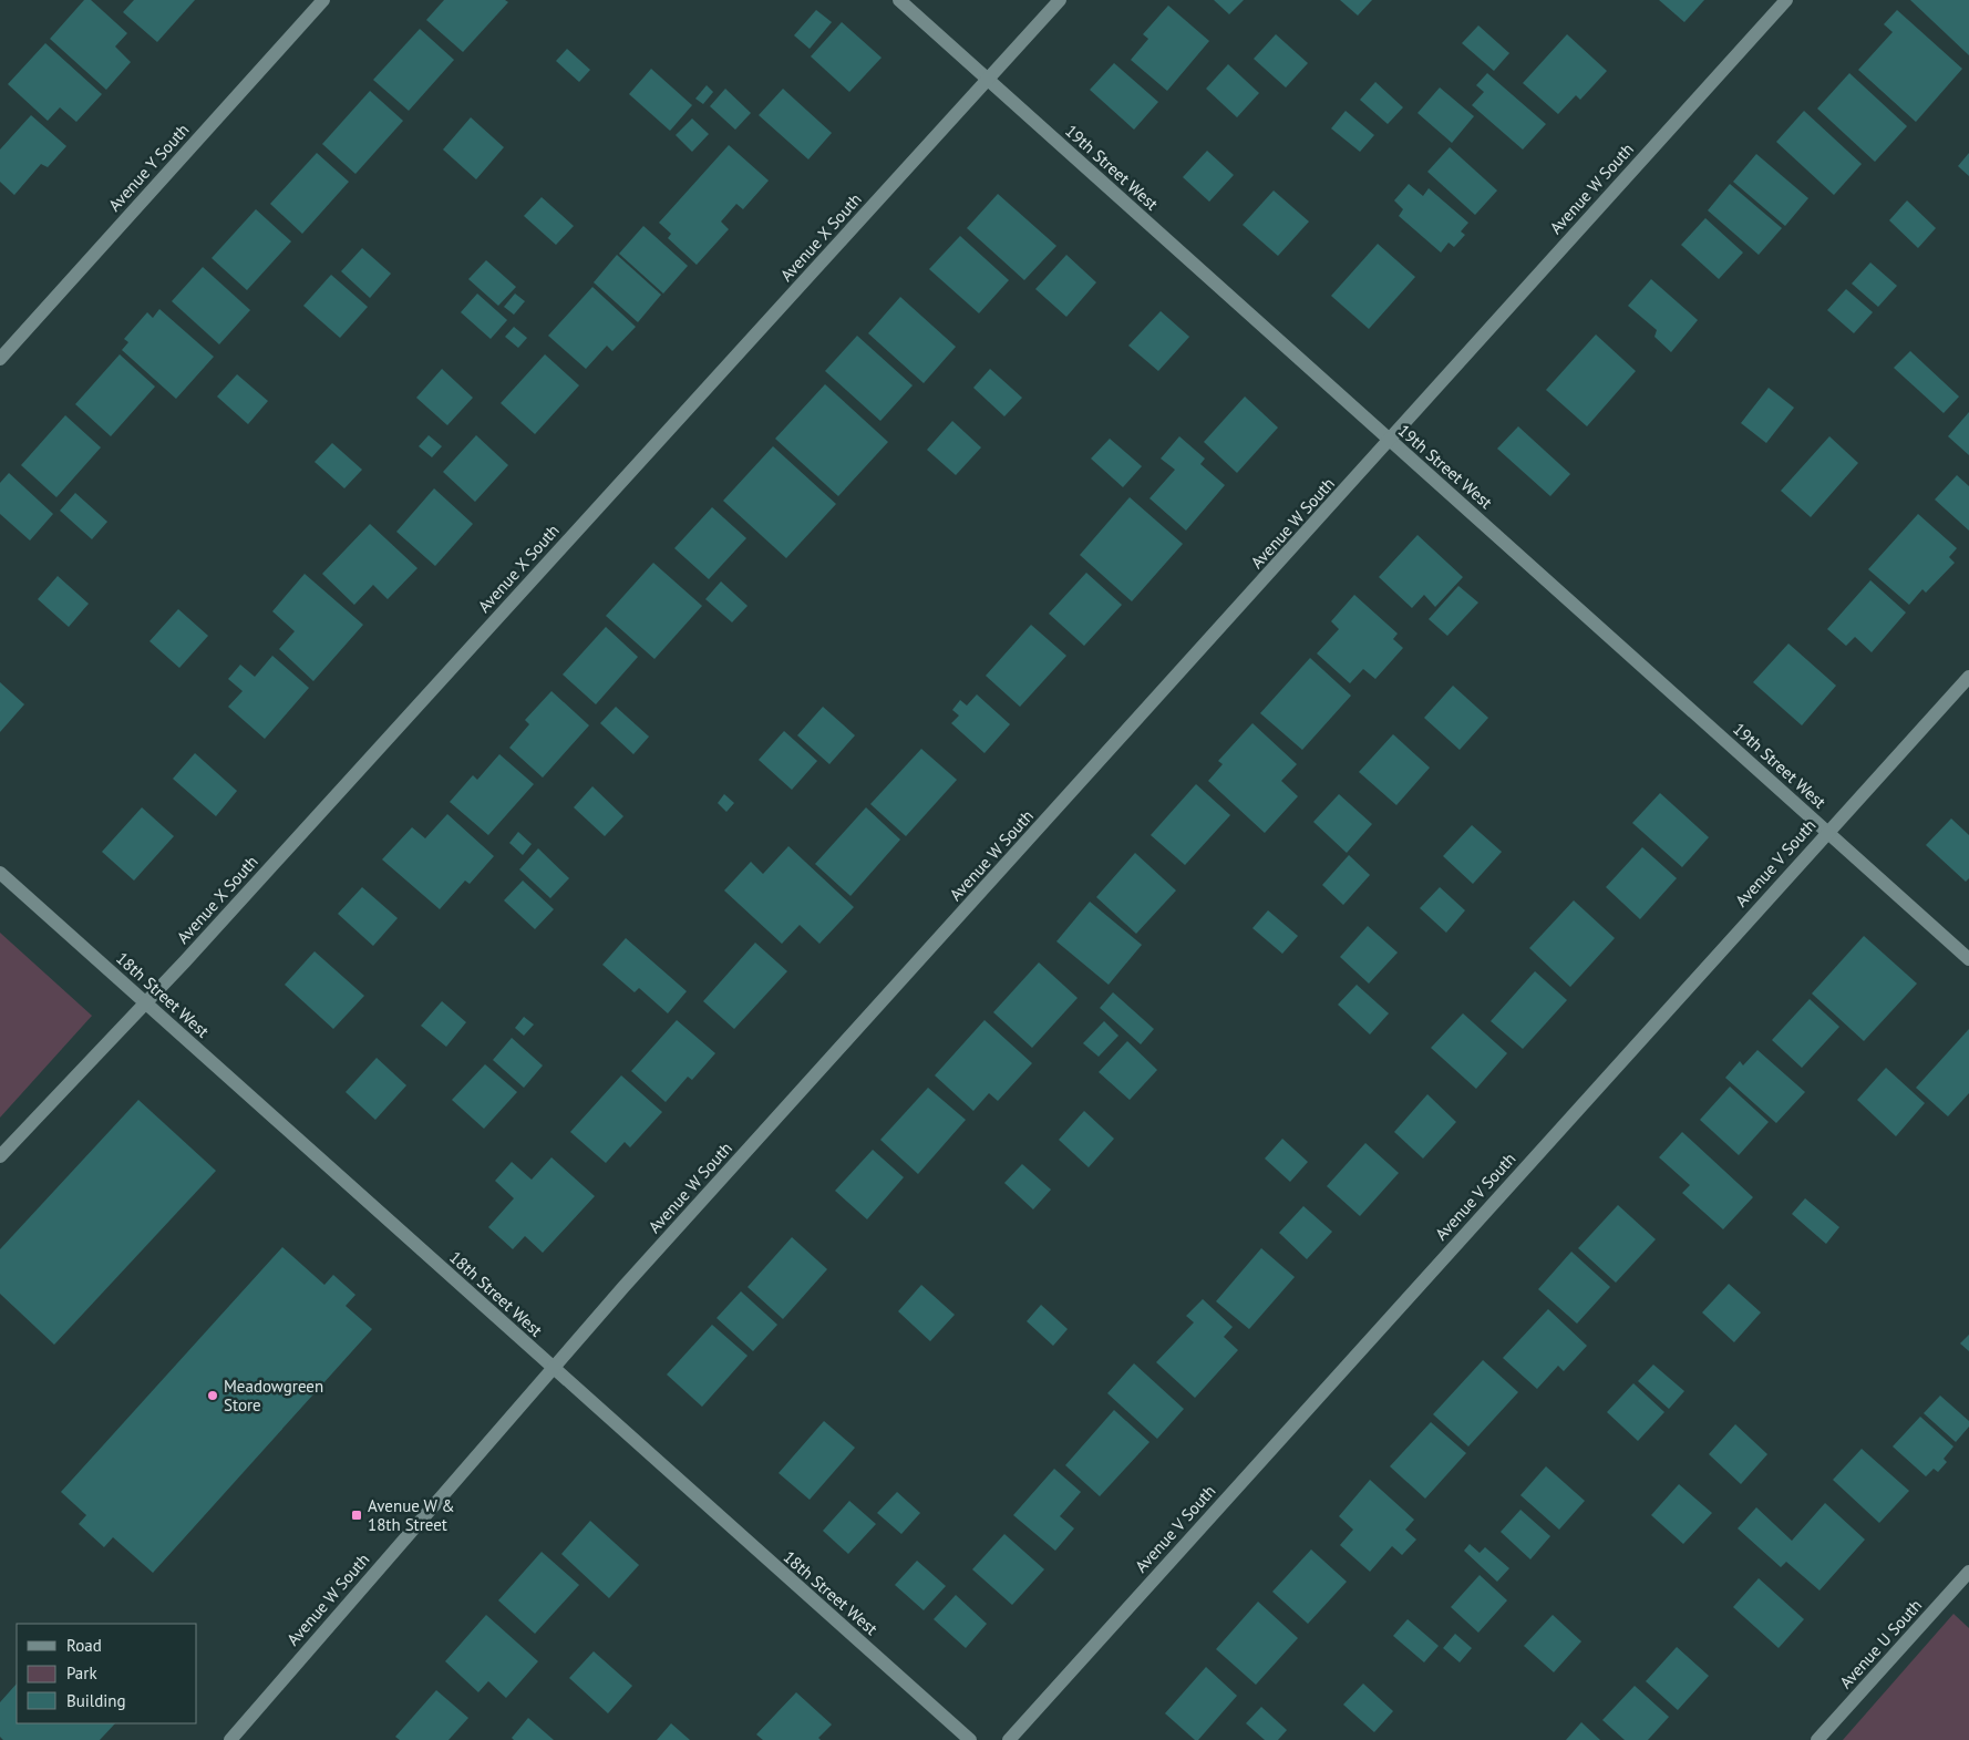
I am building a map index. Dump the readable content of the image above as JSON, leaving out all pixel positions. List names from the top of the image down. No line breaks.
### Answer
{"streets":{"street":["Avenue Y South","19th Street West","Avenue W South","Avenue X South","Avenue V South","18th Street West","Avenue U South"]},"crossings":[["19th Street West","Avenue W South"],["19th Street West","Avenue X South"],["19th Street West","Avenue V South"],["Avenue W South","18th Street West"],["Avenue X South","18th Street West"]],"places":{"other":["Meadowgreen Store"],"transit":["Avenue W & 18th Street"]},"legend":["Road","Park","Building"]}
